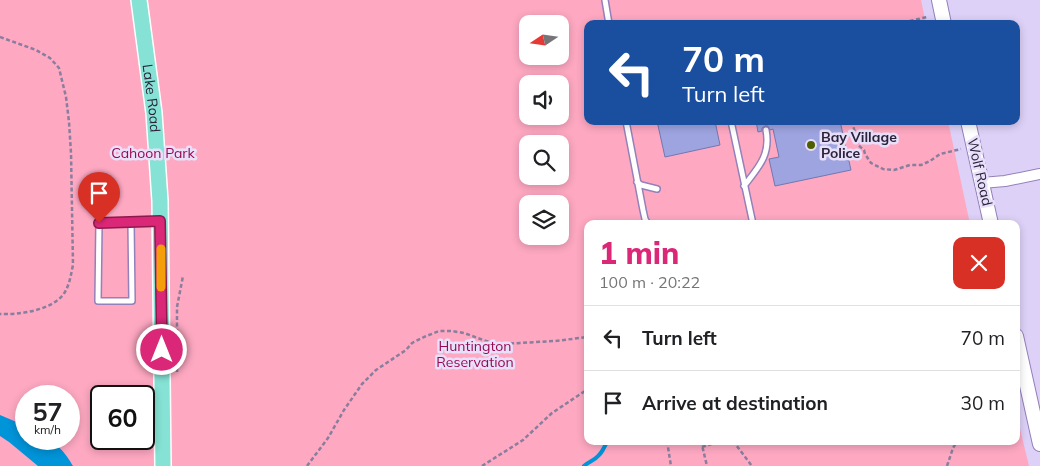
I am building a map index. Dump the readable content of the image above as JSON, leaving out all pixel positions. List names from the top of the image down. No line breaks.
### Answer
{"streets":{"main road":["Lake Road"],"street":["Wolf Road"]},"parks":["Cahoon Park","Huntington Reservation"],"places":["Bay Village Police"],"north":"left","page":{"turn":["70 m","Turn left"],"heading":["1 min","100 m · 20:22"],"list":[{"name":"Turn left","value":"70 m"},{"name":"Arrive at destination","value":"30 m"}],"speed":"57 km/h","limit":"60"}}
